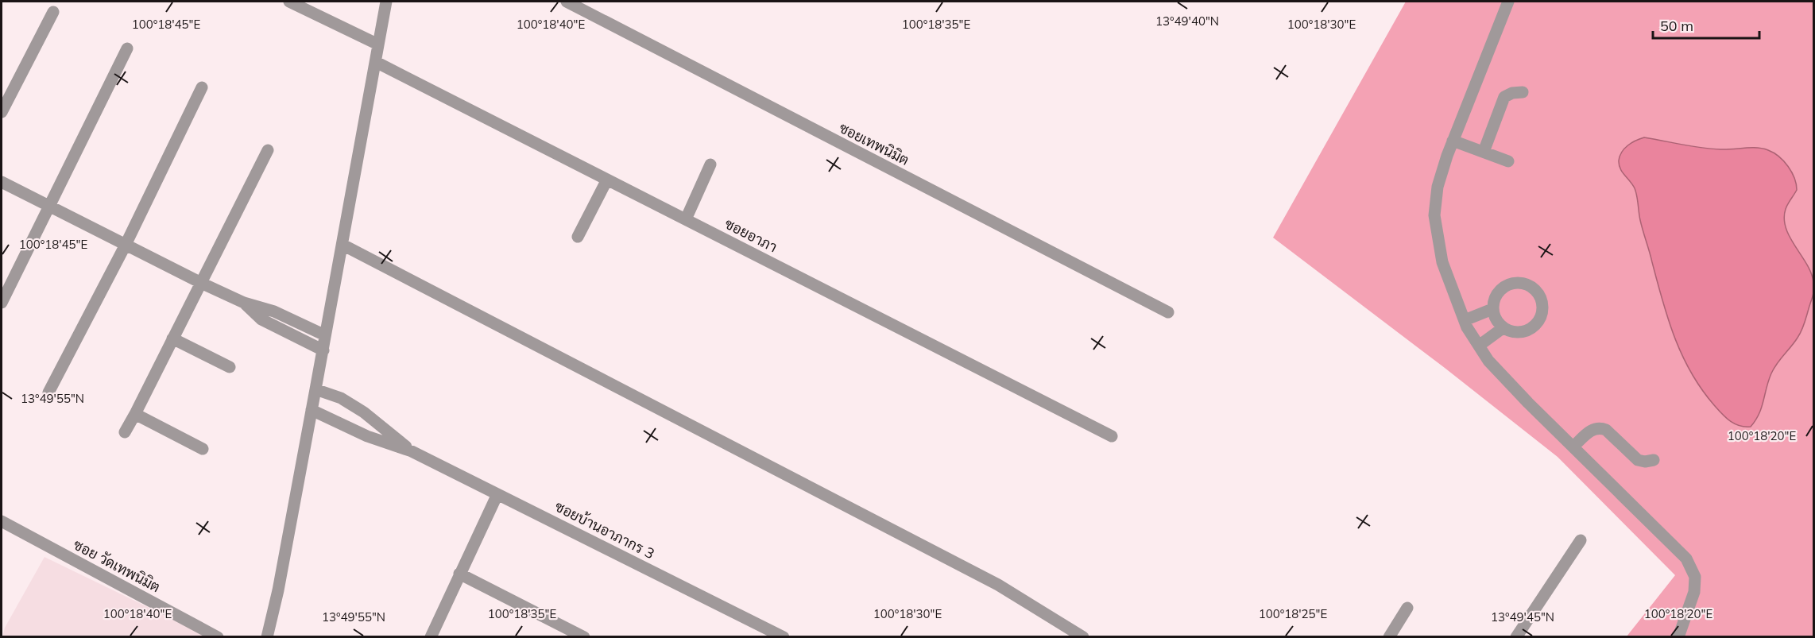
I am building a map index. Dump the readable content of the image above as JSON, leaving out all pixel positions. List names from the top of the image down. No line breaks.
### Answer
{"streets":{"street":["ซอยเทพนิมิต","ซอยอาภา","ซอยบ้านอาภากร 3","ซอย วัดเทพนิมิต"]},"scale_bar":"50 m","coordinates":["13°49'40\"N","100°18'45\"E","100°18'40\"E","100°18'35\"E","100°18'30\"E","13°49'55\"N","100°18'20\"E","100°18'25\"E","13°49'45\"N"]}
